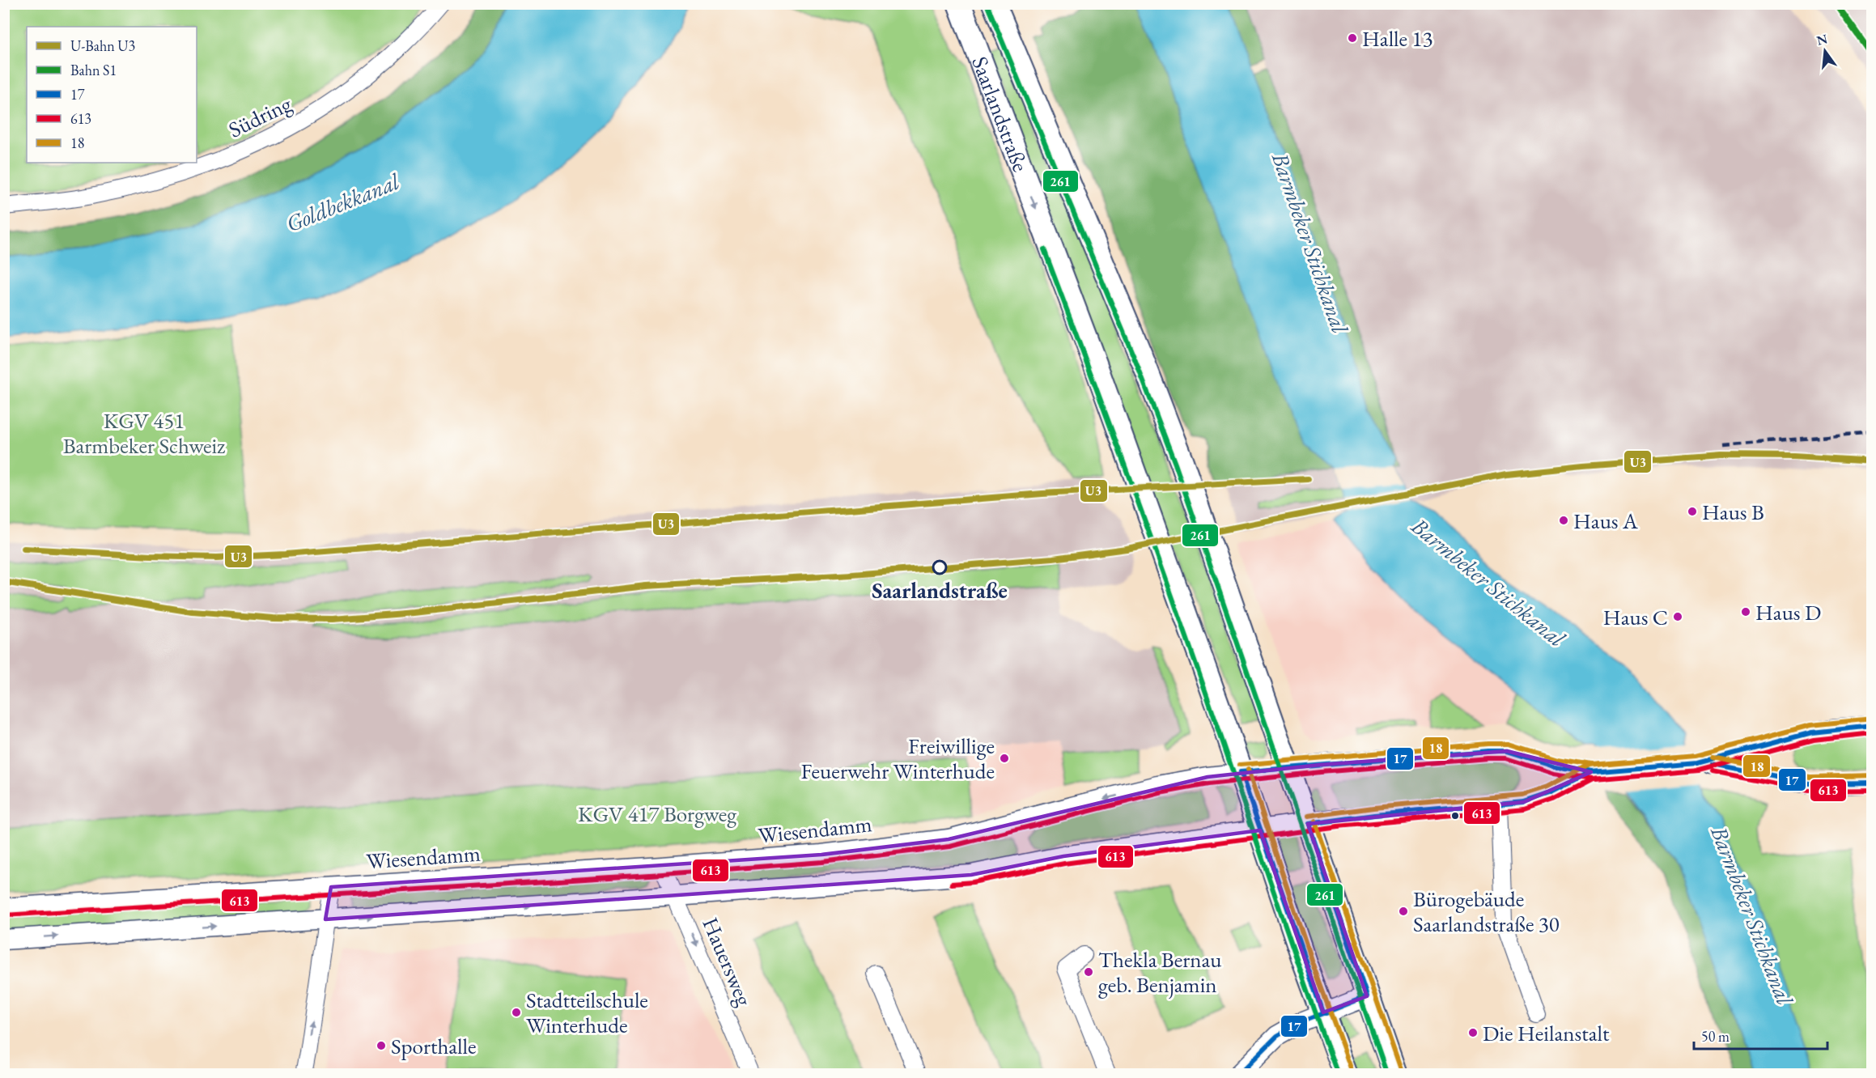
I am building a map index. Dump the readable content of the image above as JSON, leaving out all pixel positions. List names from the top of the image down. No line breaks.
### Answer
{"streets":{"main road":["Saarlandstraße"],"street":["Südring","Wiesendamm","Hauersweg"]},"crossings":[["Saarlandstraße","Wiesendamm"],["Wiesendamm","Hauersweg"]],"one_way":["Hauersweg"],"water":["Goldbekkanal","Barmbeker Stichkanal"],"parks":["KGV 451 Barmbeker Schweiz","KGV 417 Borgweg"],"places":["Halle 13","Haus B","Haus A","Saarlandstraße","Haus D","Haus C","Freiwillige Feuerwehr Winterhude","Bürogebäude Saarlandstraße 30","Thekla Bernau geb. Benjamin","Stadtteilschule Winterhude","Die Heilanstalt","Sporthalle"],"lines":["rail line S1","transit line 261","metro line U3","transit line 18","transit line 17","transit line 613"],"legend":["U-Bahn U3","Bahn S1","17","613","18"],"scale_bar":"50 m","north":"top"}
